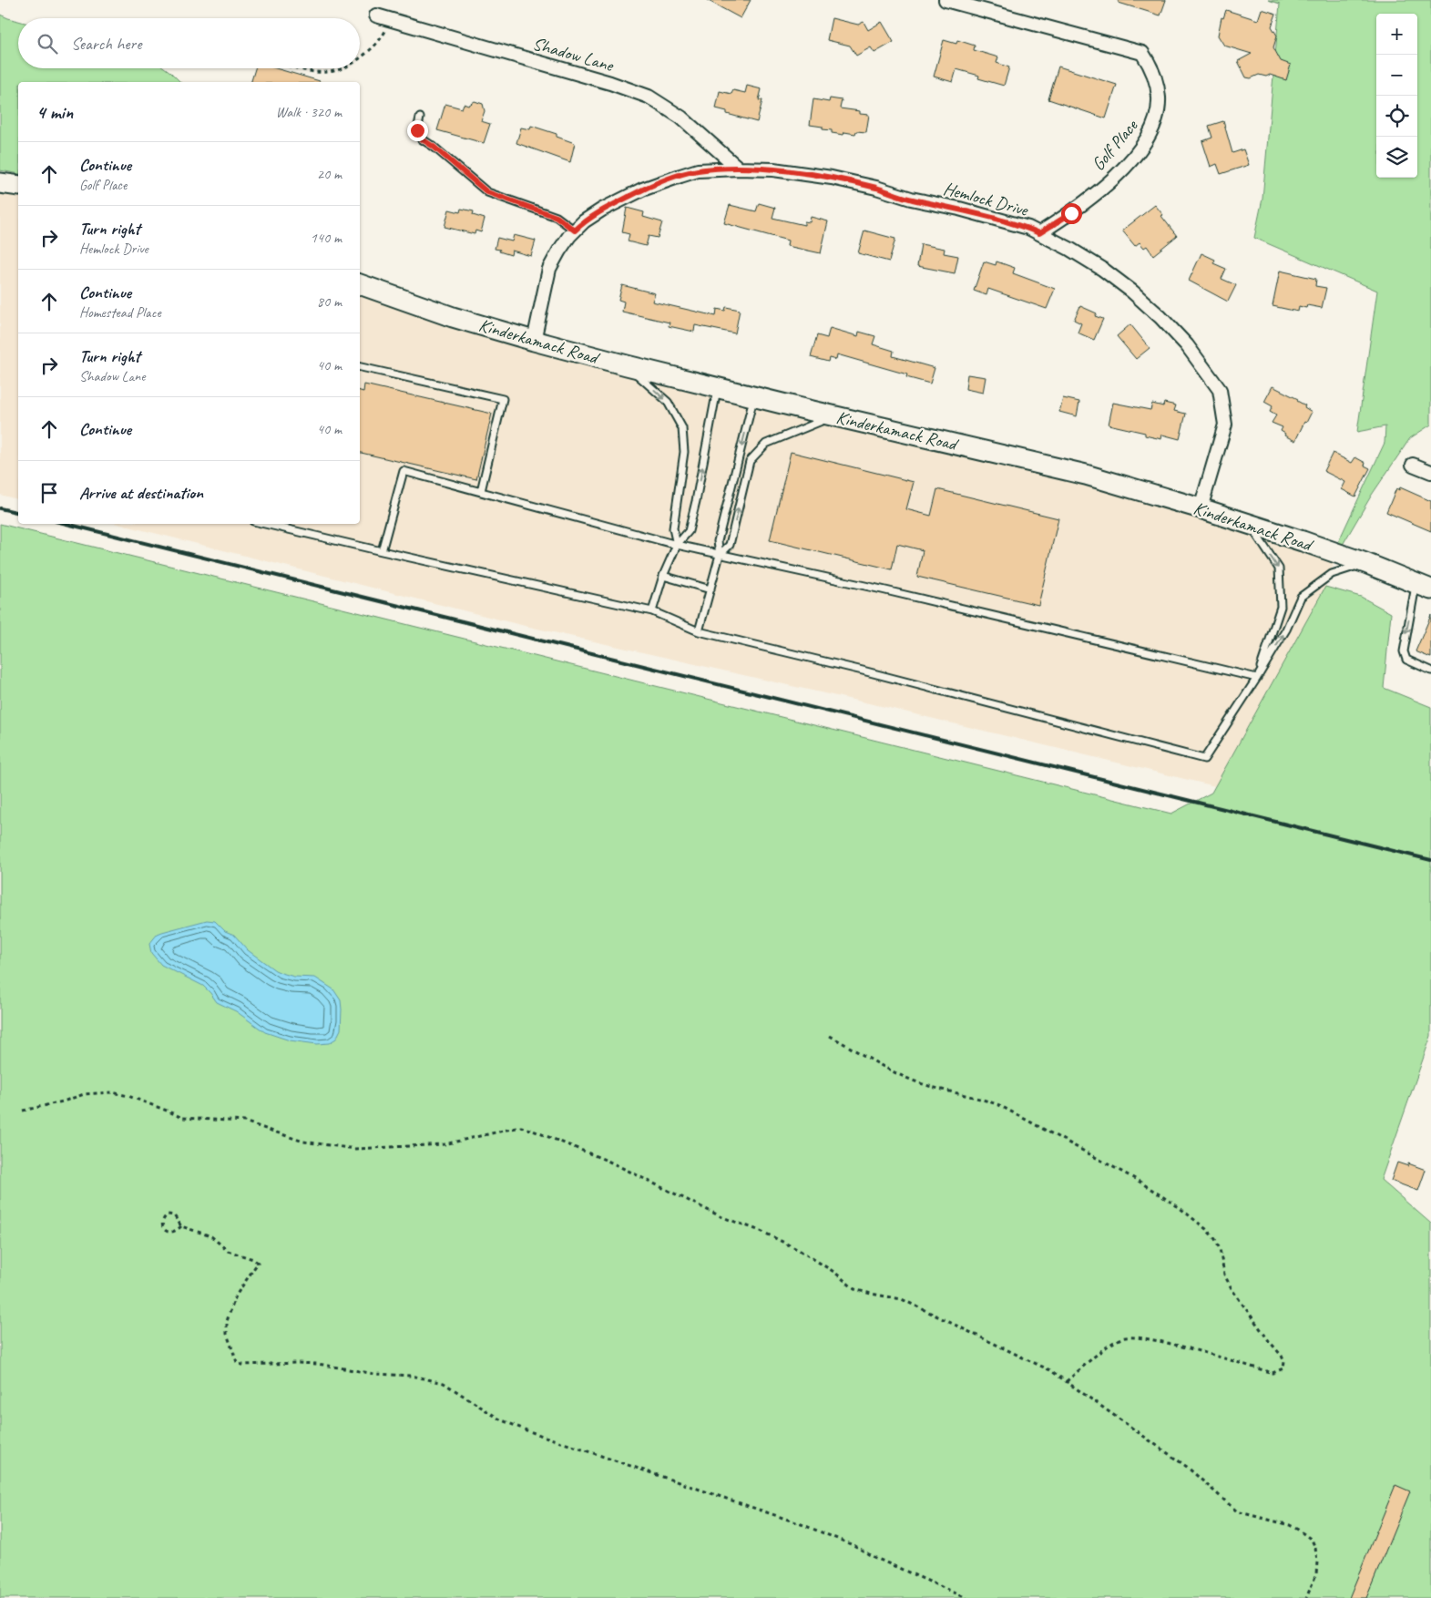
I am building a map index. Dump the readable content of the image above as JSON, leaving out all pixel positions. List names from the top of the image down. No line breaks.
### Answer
{"streets":{"main road":["Kinderkamack Road"],"street":["Shadow Lane","Golf Place","Hemlock Drive"]},"crossings":[["Shadow Lane","Hemlock Drive"],["Golf Place","Hemlock Drive"],["Hemlock Drive","Kinderkamack Road"]],"page":{"map_buttons":["+","−"],"search":"Search here","heading":["4 min","Walk · 320 m"],"list":[["Continue","Golf Place","20 m"],["Turn right","Hemlock Drive","140 m"],["Continue","Homestead Place","80 m"],["Turn right","Shadow Lane","40 m"],["Continue","40 m"],"Arrive at destination"]}}
